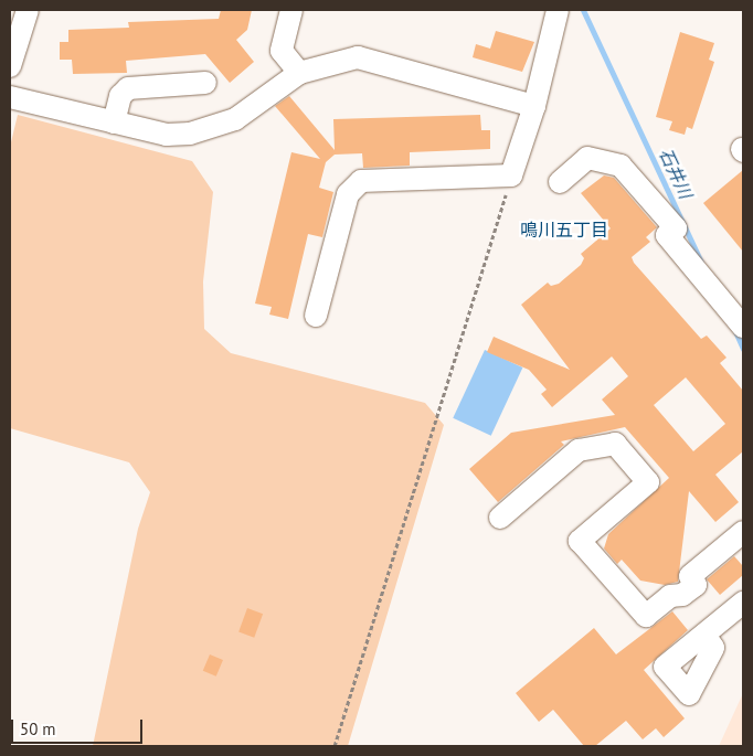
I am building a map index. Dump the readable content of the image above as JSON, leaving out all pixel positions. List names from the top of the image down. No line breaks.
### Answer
{"districts":["鳴川五丁目"],"water":["石井川"],"scale_bar":"50 m"}
